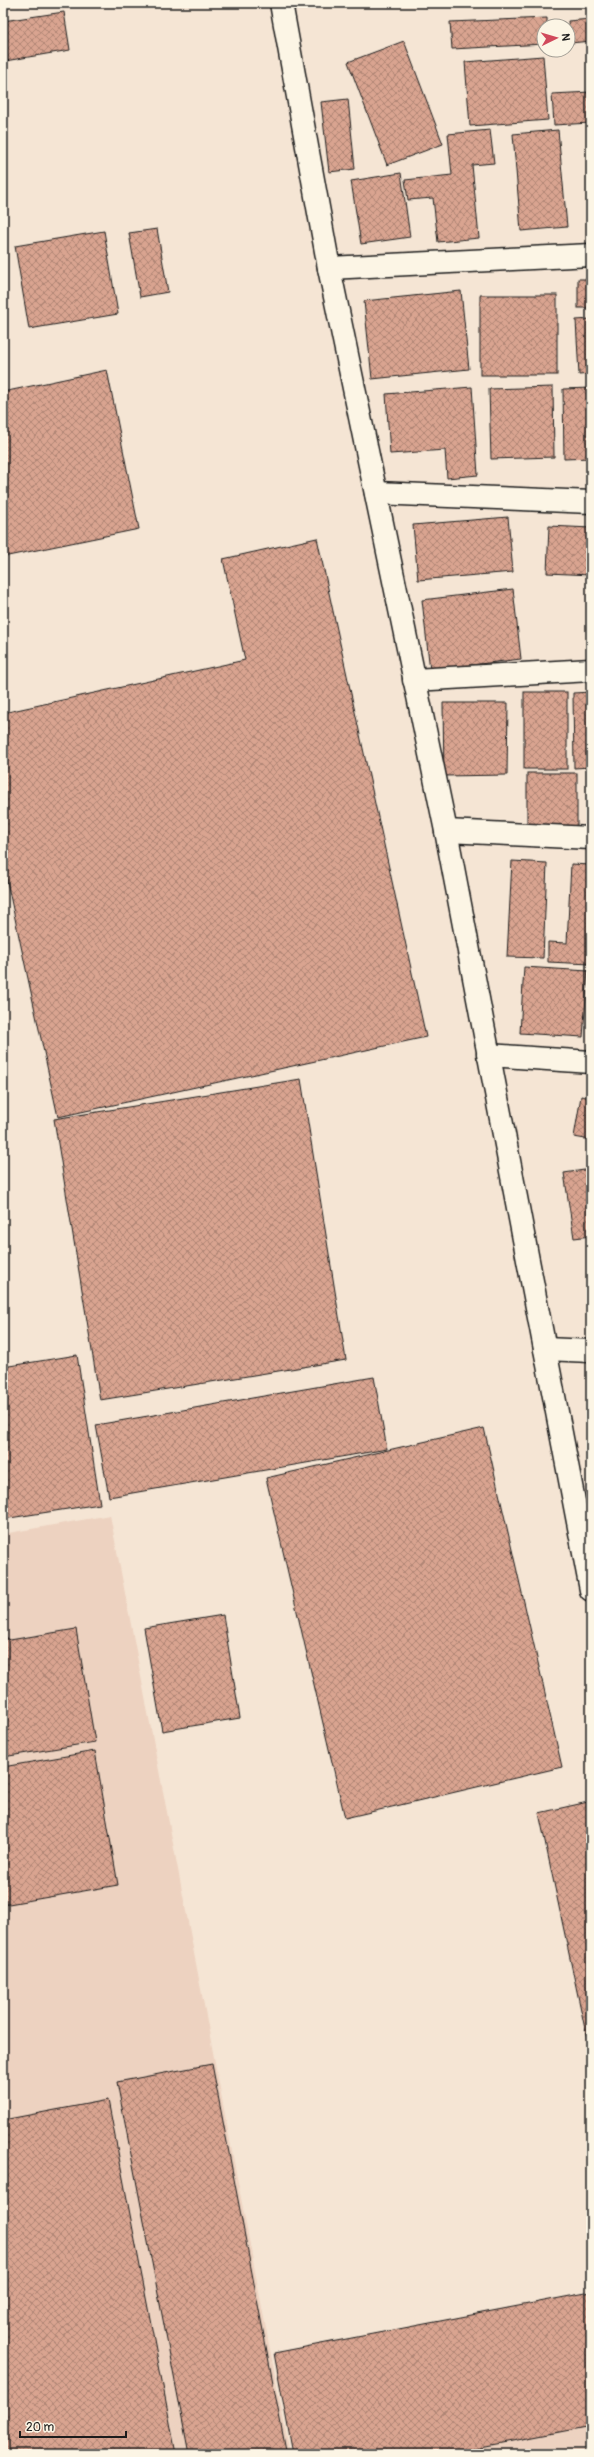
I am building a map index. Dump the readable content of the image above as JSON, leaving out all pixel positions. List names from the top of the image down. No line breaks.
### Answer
{"scale_bar":"20 m","north":"right"}
